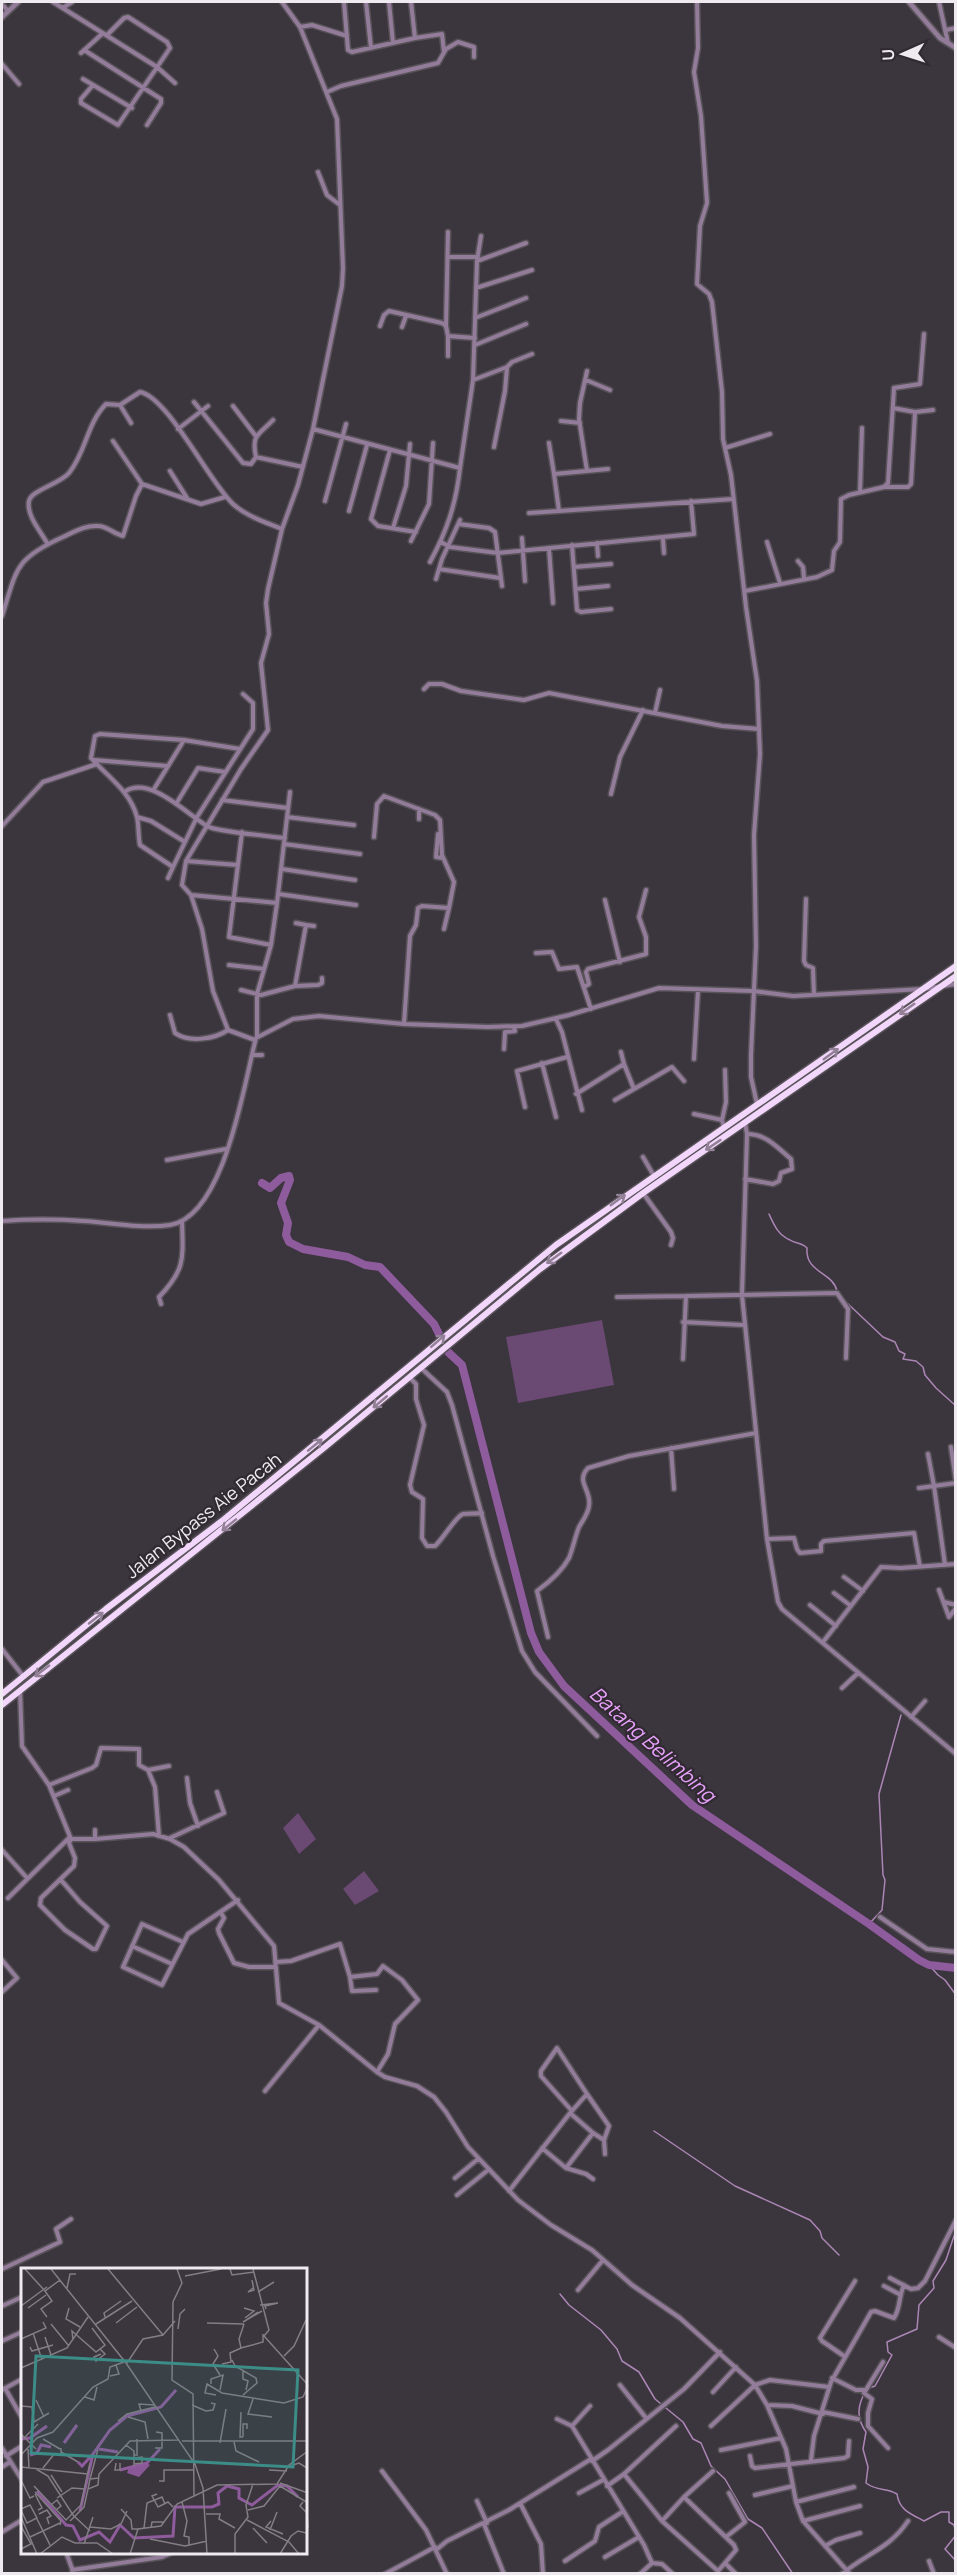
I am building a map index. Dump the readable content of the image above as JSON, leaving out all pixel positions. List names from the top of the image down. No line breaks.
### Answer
{"streets":{"highway":["Jalan Bypass Aie Pacah"]},"water":["Batang Belimbing"],"north":"left"}
